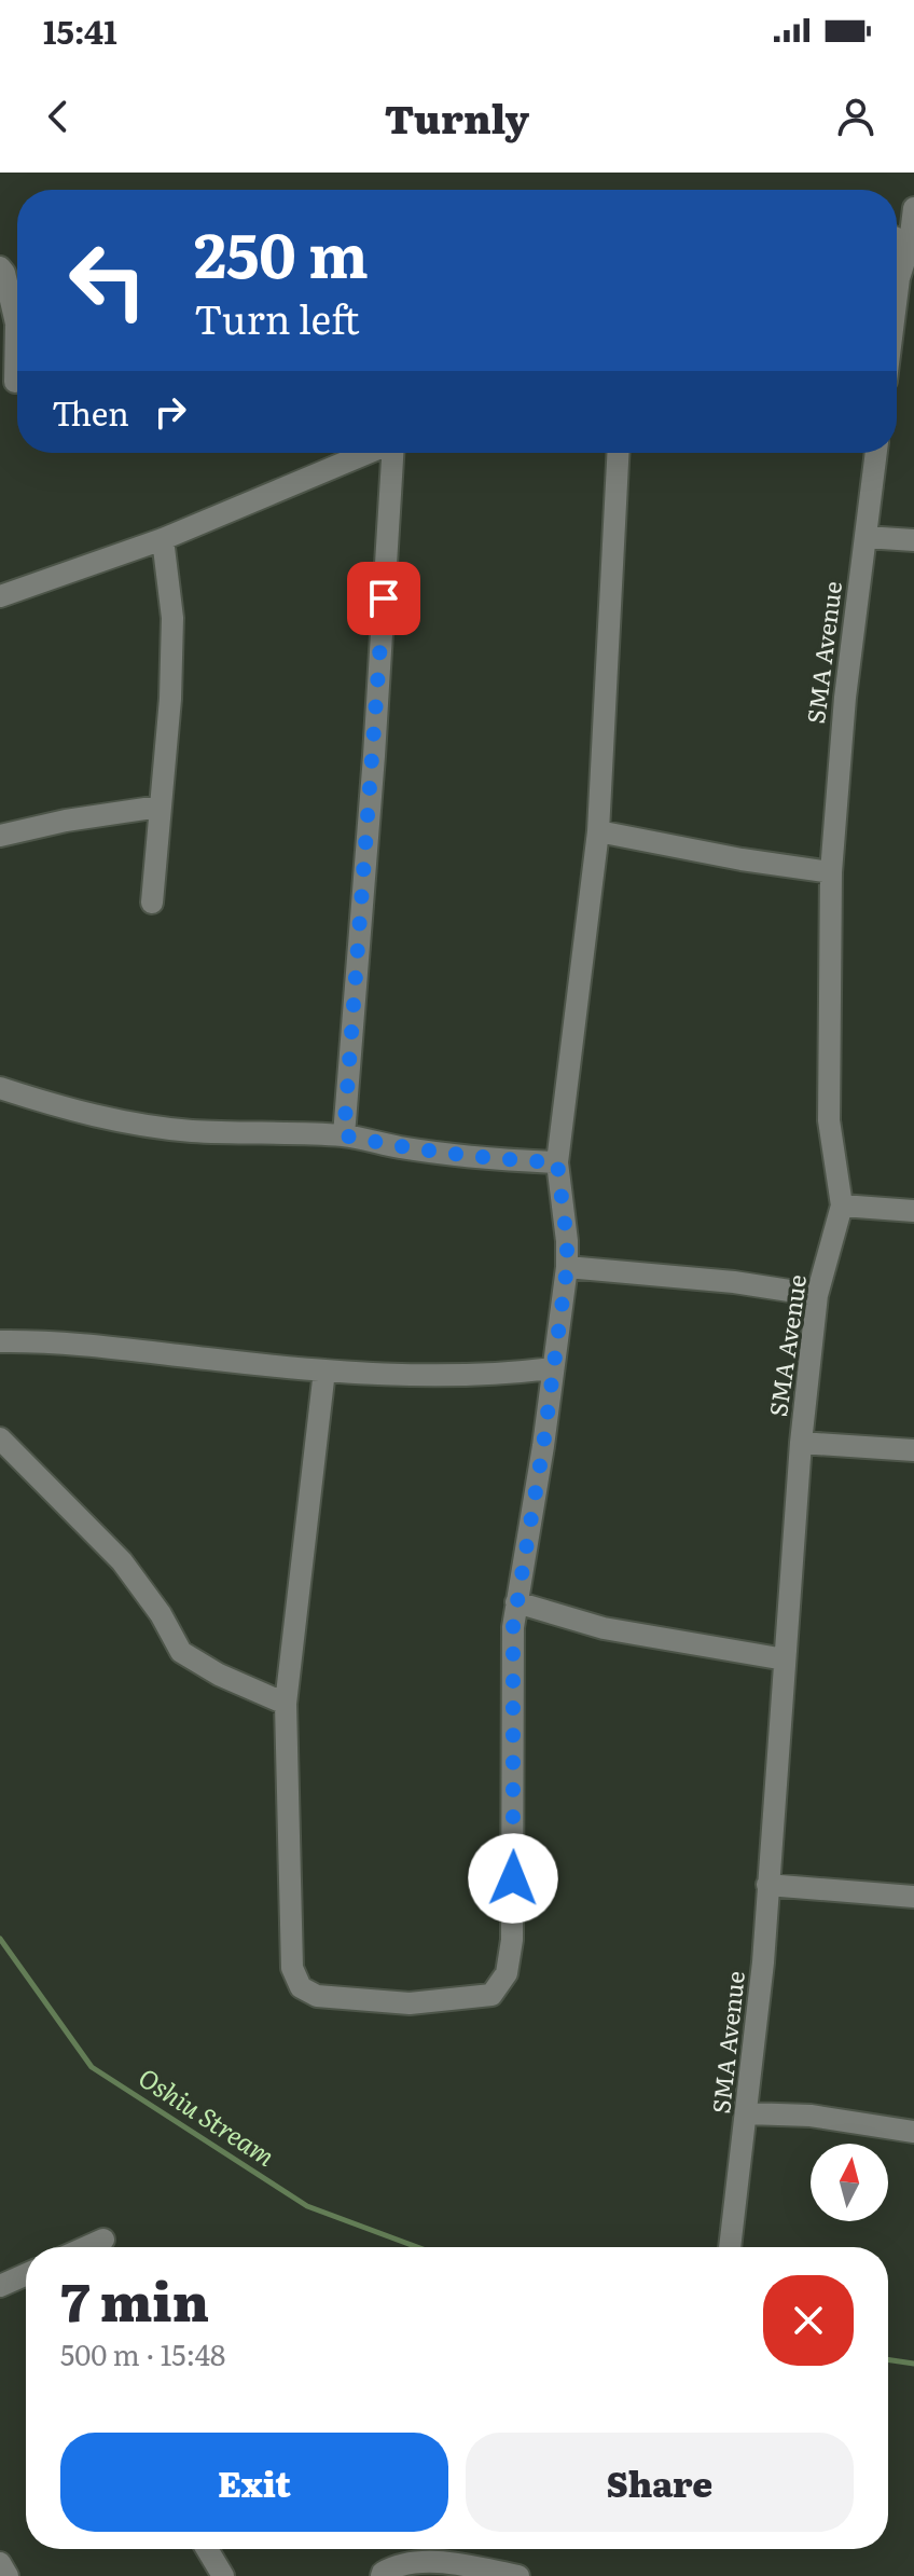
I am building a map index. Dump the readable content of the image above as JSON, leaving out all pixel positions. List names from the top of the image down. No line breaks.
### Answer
{"streets":{"street":["SMA Avenue"]},"water":["Oshiu Stream"],"north":"top","page":{"status":"15:41","header":"Turnly","turn":["250 m","Turn left"],"then":"Then","heading":["7 min","500 m · 15:48"],"buttons":["Exit","Share"]}}
